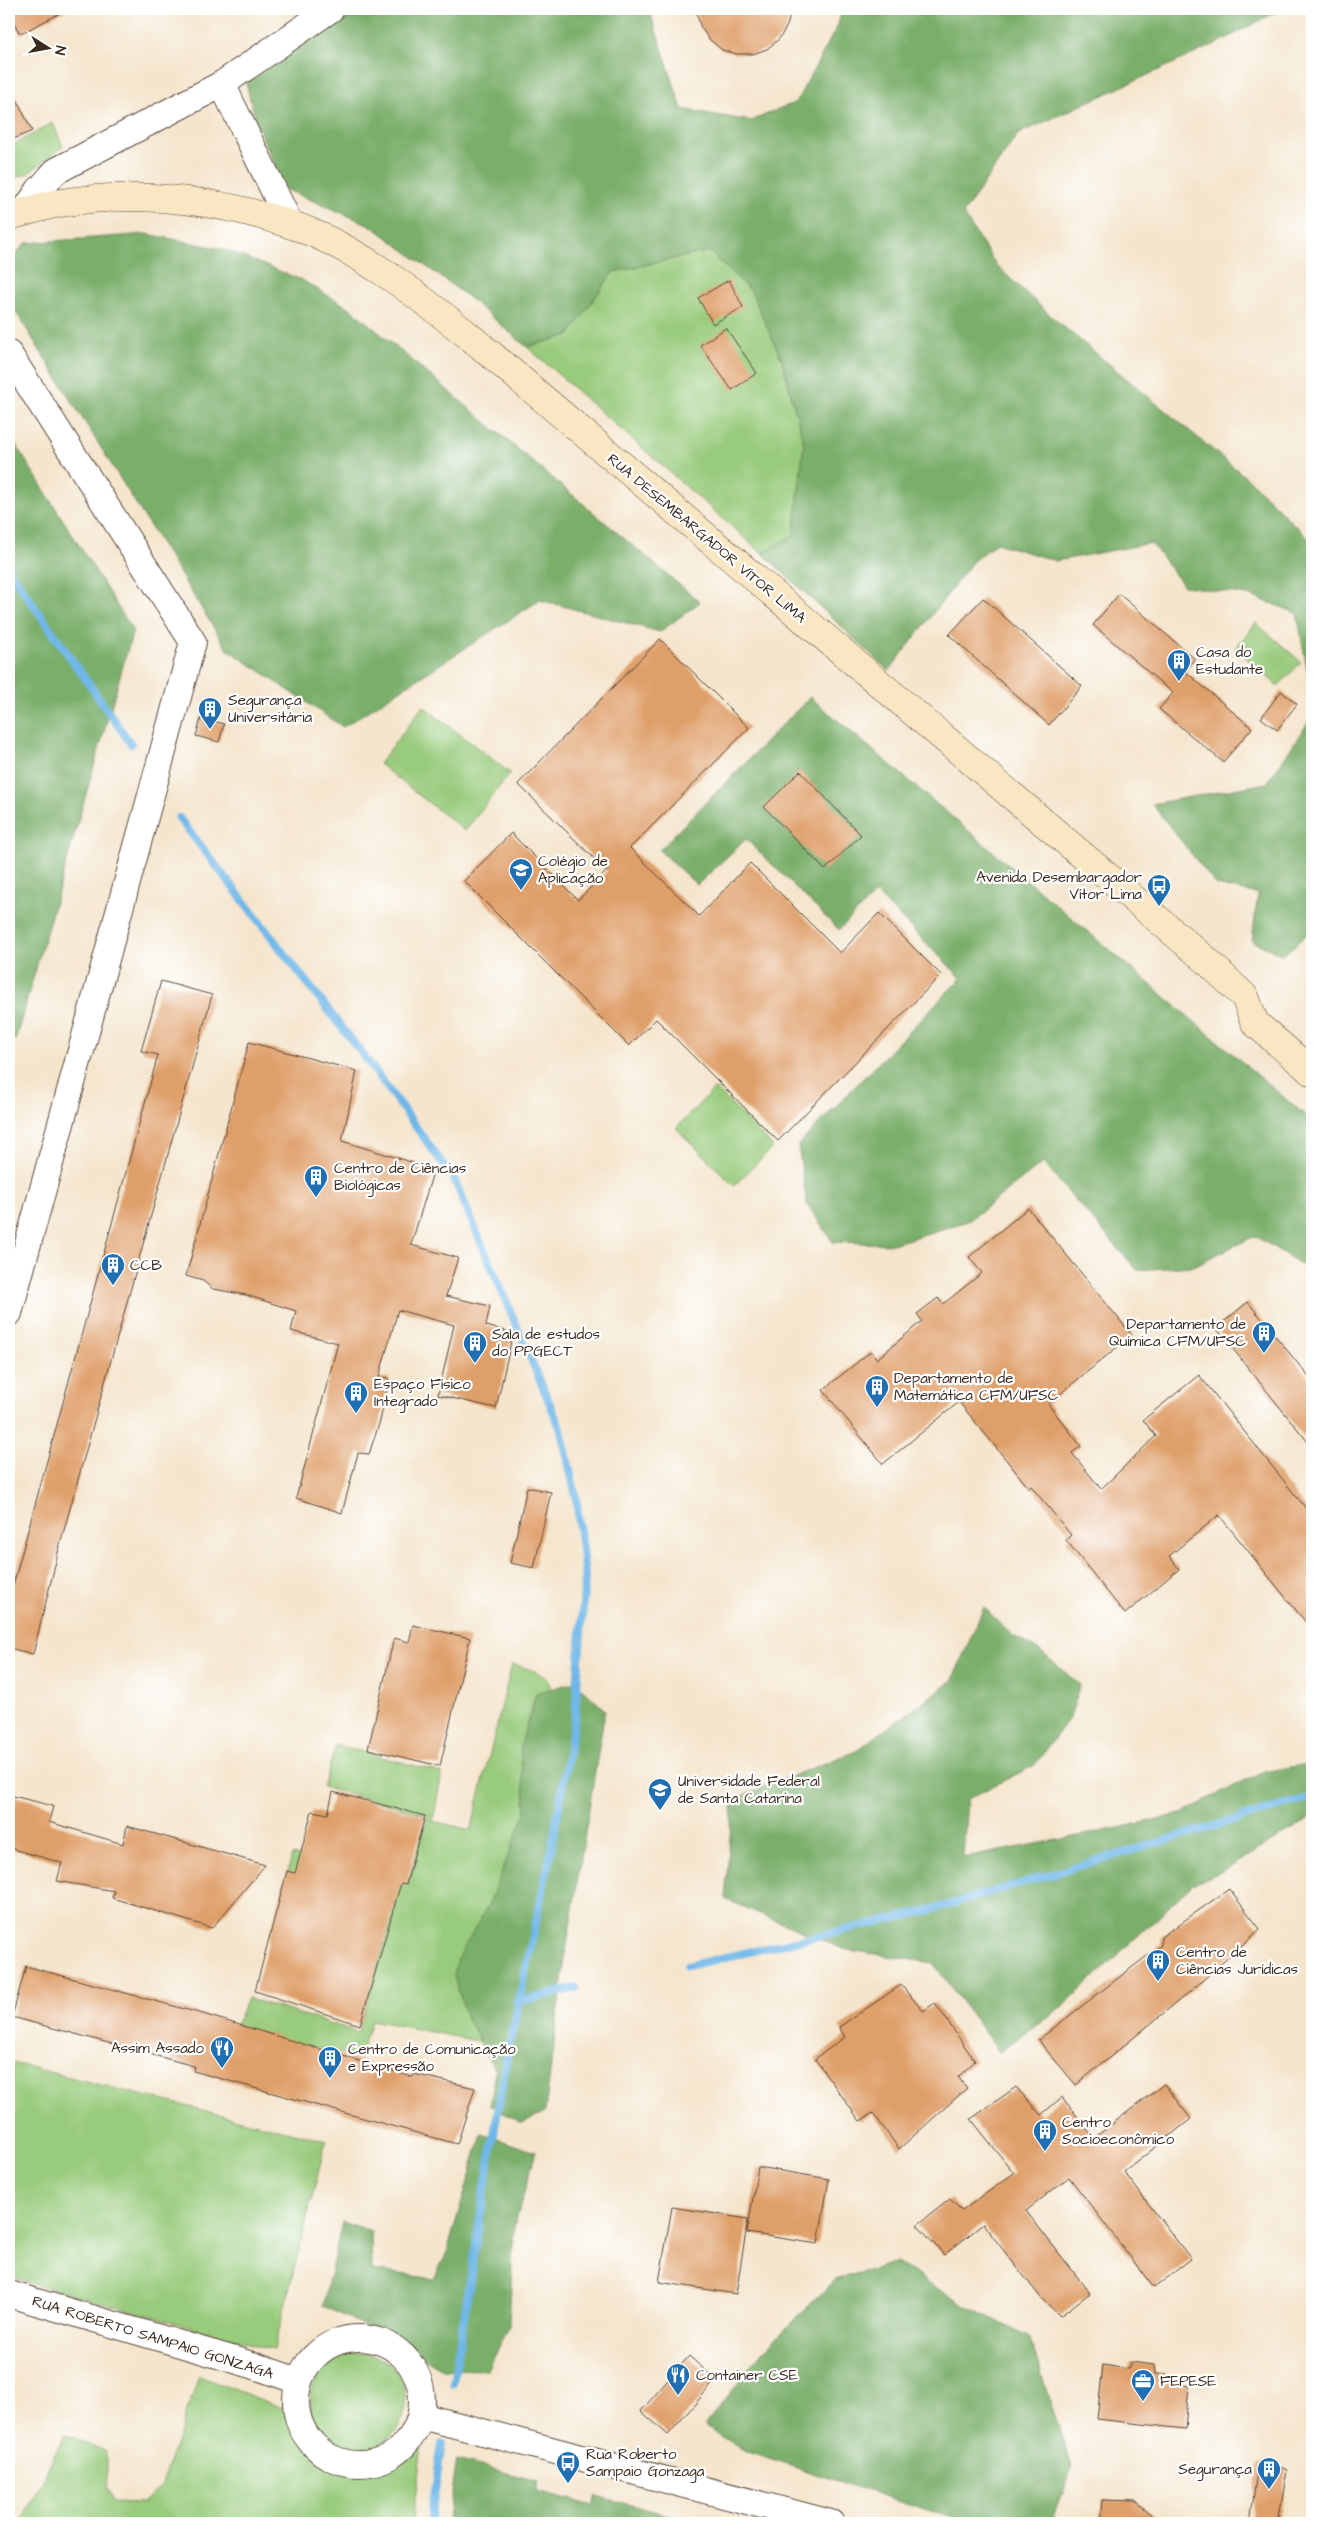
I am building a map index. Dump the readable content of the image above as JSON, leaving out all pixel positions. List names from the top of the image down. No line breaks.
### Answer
{"streets":{"main road":["RUA DESEMBARGADOR VÍTOR LIMA"],"street":["RUA ROBERTO SAMPAIO GONZAGA"]},"places":{"building":["Casa do Estudante","Segurança Universitária","Centro de Ciências Biológicas","CCB","Departamento de Química CFM/UFSC","Sala de estudos do PPGECT","Departamento de Matemática CFM/UFSC","Espaço Físico Integrado","Centro de Ciências Jurídicas","Centro de Comunicação e Expressão","Centro Socioeconômico","Segurança"],"school or university":["Colégio de Aplicação","Universidade Federal de Santa Catarina"],"bus stop":["Avenida Desembargador Vítor Lima","Rua Roberto Sampaio Gonzaga"],"restaurant":["Assim Assado","Container CSE"],"office":["FEPESE"]},"north":"right"}
